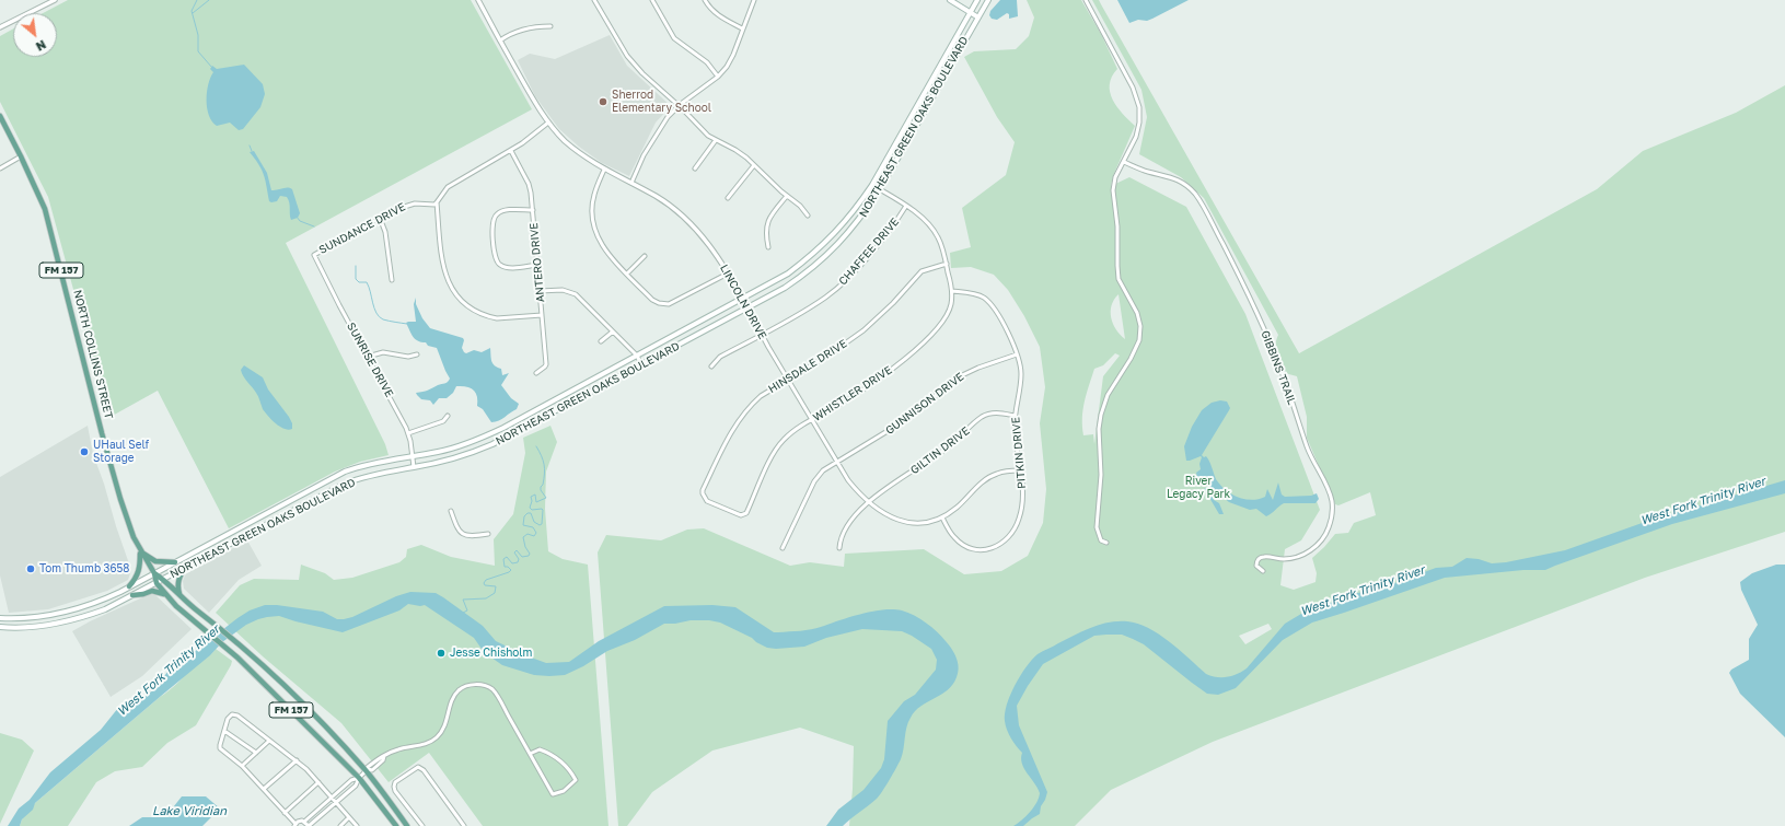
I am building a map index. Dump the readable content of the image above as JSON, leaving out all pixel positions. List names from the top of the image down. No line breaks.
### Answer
{"streets":{"main road":["NORTHEAST GREEN OAKS BOULEVARD","FM 157","NORTH COLLINS STREET"],"street":["SUNDANCE DRIVE","CHAFFEE DRIVE","ANTERO DRIVE","LINCOLN DRIVE","SUNRISE DRIVE","HINSDALE DRIVE","GIBBINS TRAIL","WHISTLER DRIVE","GUNNISON DRIVE","GILTIN DRIVE","PITKIN DRIVE"]},"crossings":[["NORTHEAST GREEN OAKS BOULEVARD","FM 157"],["NORTHEAST GREEN OAKS BOULEVARD","LINCOLN DRIVE"],["NORTHEAST GREEN OAKS BOULEVARD","NORTH COLLINS STREET"],["NORTHEAST GREEN OAKS BOULEVARD","SUNRISE DRIVE"],["NORTHEAST GREEN OAKS BOULEVARD","WHISTLER DRIVE"],["SUNDANCE DRIVE","SUNRISE DRIVE"],["CHAFFEE DRIVE","LINCOLN DRIVE"],["CHAFFEE DRIVE","WHISTLER DRIVE"],["FM 157","NORTH COLLINS STREET"],["LINCOLN DRIVE","HINSDALE DRIVE"],["LINCOLN DRIVE","WHISTLER DRIVE"],["LINCOLN DRIVE","GUNNISON DRIVE"],["LINCOLN DRIVE","GILTIN DRIVE"],["LINCOLN DRIVE","PITKIN DRIVE"],["HINSDALE DRIVE","WHISTLER DRIVE"],["WHISTLER DRIVE","PITKIN DRIVE"],["GUNNISON DRIVE","PITKIN DRIVE"],["GILTIN DRIVE","PITKIN DRIVE"]],"water":["West Fork Trinity River","Lake Viridian"],"parks":["River Legacy Park"],"places":["Sherrod Elementary School","UHaul Self Storage","Tom Thumb 3658","Jesse Chisholm"],"north":"bottom right"}
